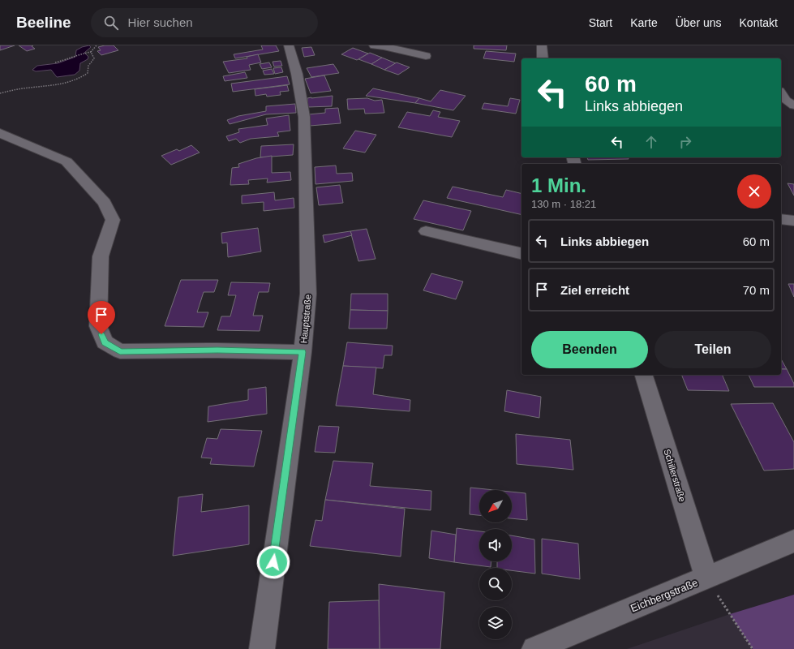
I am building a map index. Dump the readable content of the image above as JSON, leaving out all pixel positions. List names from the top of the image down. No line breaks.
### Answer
{"streets":{"street":["Hauptstraße","Schillerstraße","Eichbergstraße"]},"crossings":[["Schillerstraße","Eichbergstraße"]],"north":"bottom left","page":{"header":"Beeline","search":"Hier suchen","nav":["Start","Karte","Über uns","Kontakt"],"turn":["60 m","Links abbiegen"],"heading":["1 Min.","130 m · 18:21"],"list":[{"name":"Links abbiegen","value":"60 m"},{"name":"Ziel erreicht","value":"70 m"}],"buttons":["Beenden","Teilen"]}}
